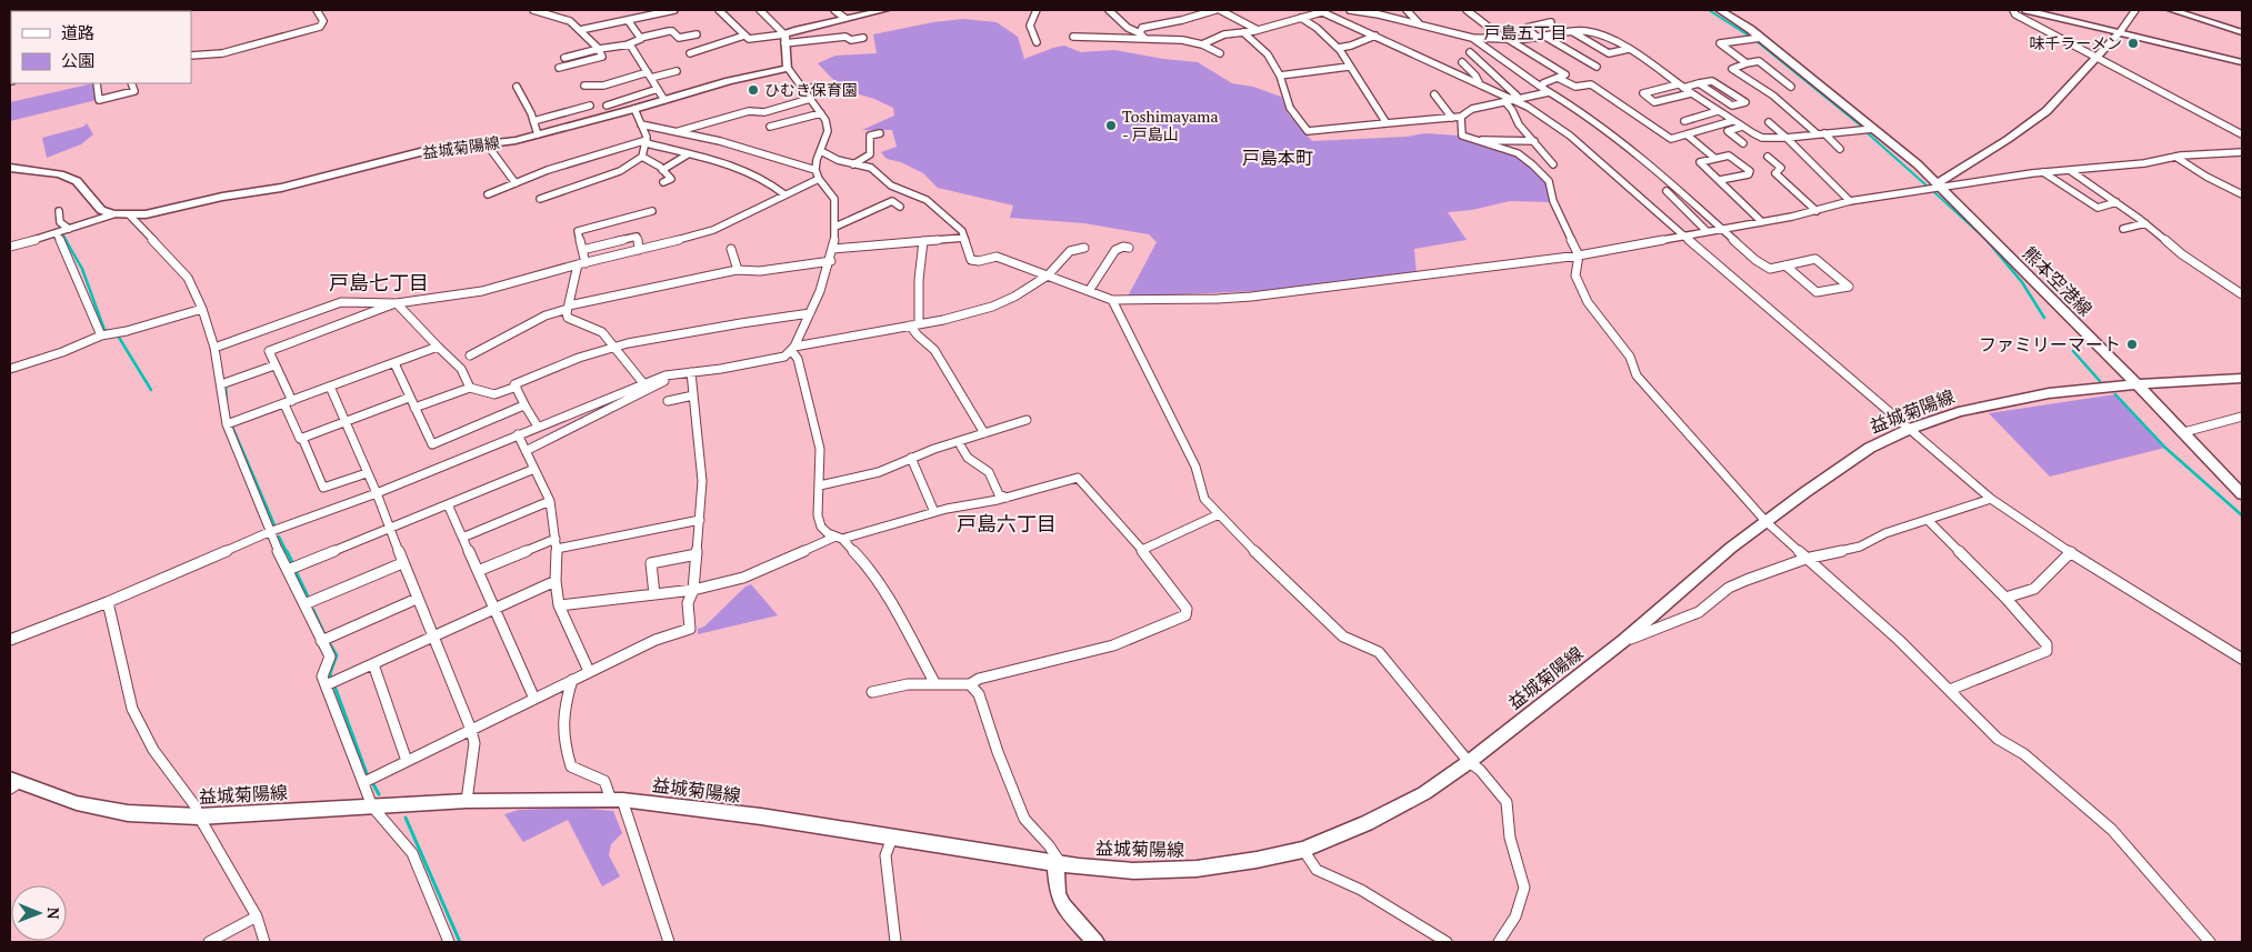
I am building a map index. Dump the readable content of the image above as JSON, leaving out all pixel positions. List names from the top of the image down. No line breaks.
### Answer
{"streets":{"main road":["益城菊陽線","熊本空港線"]},"crossings":[["益城菊陽線","熊本空港線"]],"districts":["戸島五丁目","戸島本町","戸島七丁目","戸島六丁目"],"places":["味千ラーメン","ひむき保育園","Toshimayama - 戸島山","ファミリーマート"],"legend":["道路","公園"],"north":"right"}
